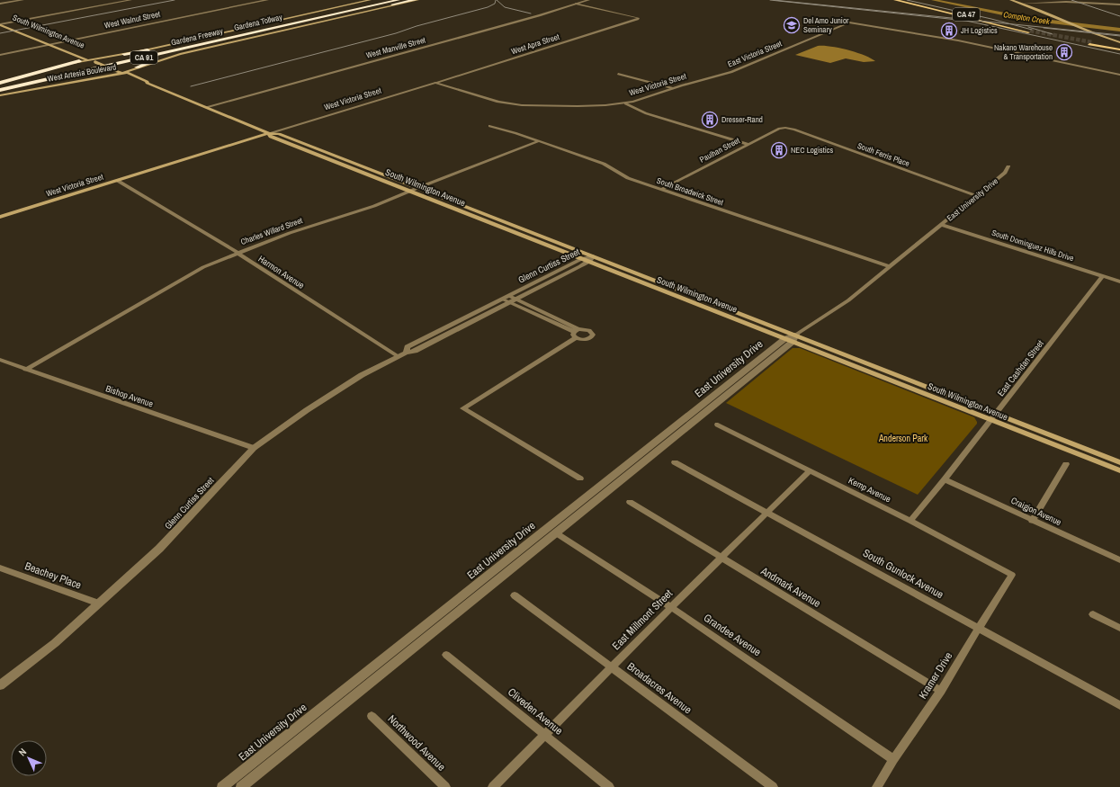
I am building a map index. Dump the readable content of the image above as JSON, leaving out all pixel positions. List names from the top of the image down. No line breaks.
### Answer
{"streets":{"highway":["Gardena Tollway","Gardena Freeway","CA 91"],"main road":["CA 47","South Wilmington Avenue","West Artesia Boulevard","West Victoria Street"],"street":["West Walnut Street","West Apra Street","West Manville Street","East Victoria Street","Paulhan Street","South Ferris Place","South Broadwick Street","East University Drive","Charles Willard Street","South Dominguez Hills Drive","Glenn Curtiss Street","Harmon Avenue","East Cashdan Street","Bishop Avenue","Kemp Avenue","Craigjon Avenue","South Gunlock Avenue","Beachey Place","Andmark Avenue","East Millmont Street","Grandee Avenue","Kramer Drive","Broadacres Avenue","Cliveden Avenue","Northwood Avenue"]},"crossings":[["West Walnut Street","South Wilmington Avenue"],["Gardena Tollway","Gardena Freeway"],["South Wilmington Avenue","West Manville Street"],["South Wilmington Avenue","West Artesia Boulevard"],["South Wilmington Avenue","West Victoria Street"],["South Wilmington Avenue","East University Drive"],["South Wilmington Avenue","Charles Willard Street"],["South Wilmington Avenue","Glenn Curtiss Street"],["South Wilmington Avenue","East Cashdan Street"],["West Apra Street","West Manville Street"],["West Apra Street","West Victoria Street"],["East Victoria Street","West Victoria Street"],["West Victoria Street","Harmon Avenue"],["Paulhan Street","South Ferris Place"],["Paulhan Street","South Broadwick Street"],["South Ferris Place","East University Drive"],["South Broadwick Street","East University Drive"],["South Broadwick Street","Charles Willard Street"],["East University Drive","South Dominguez Hills Drive"],["East University Drive","Grandee Avenue"],["Charles Willard Street","Harmon Avenue"],["Charles Willard Street","Bishop Avenue"],["South Dominguez Hills Drive","East Cashdan Street"],["Glenn Curtiss Street","Harmon Avenue"],["Glenn Curtiss Street","Bishop Avenue"],["Glenn Curtiss Street","Beachey Place"],["East Cashdan Street","Kemp Avenue"],["East Cashdan Street","Craigjon Avenue"],["Kemp Avenue","East Millmont Street"],["Kemp Avenue","Kramer Drive"],["South Gunlock Avenue","East Millmont Street"],["South Gunlock Avenue","Kramer Drive"],["Andmark Avenue","East Millmont Street"],["Andmark Avenue","Kramer Drive"],["East Millmont Street","Grandee Avenue"],["East Millmont Street","Broadacres Avenue"],["East Millmont Street","Cliveden Avenue"],["Grandee Avenue","Kramer Drive"]],"water":["Compton Creek"],"parks":["Anderson Park"],"places":{"school or university":["Del Amo Junior Seminary"],"building":["JH Logistics","Nakano Warehouse & Transportation","Dresser-Rand","NEC Logistics"]},"north":"top left"}
